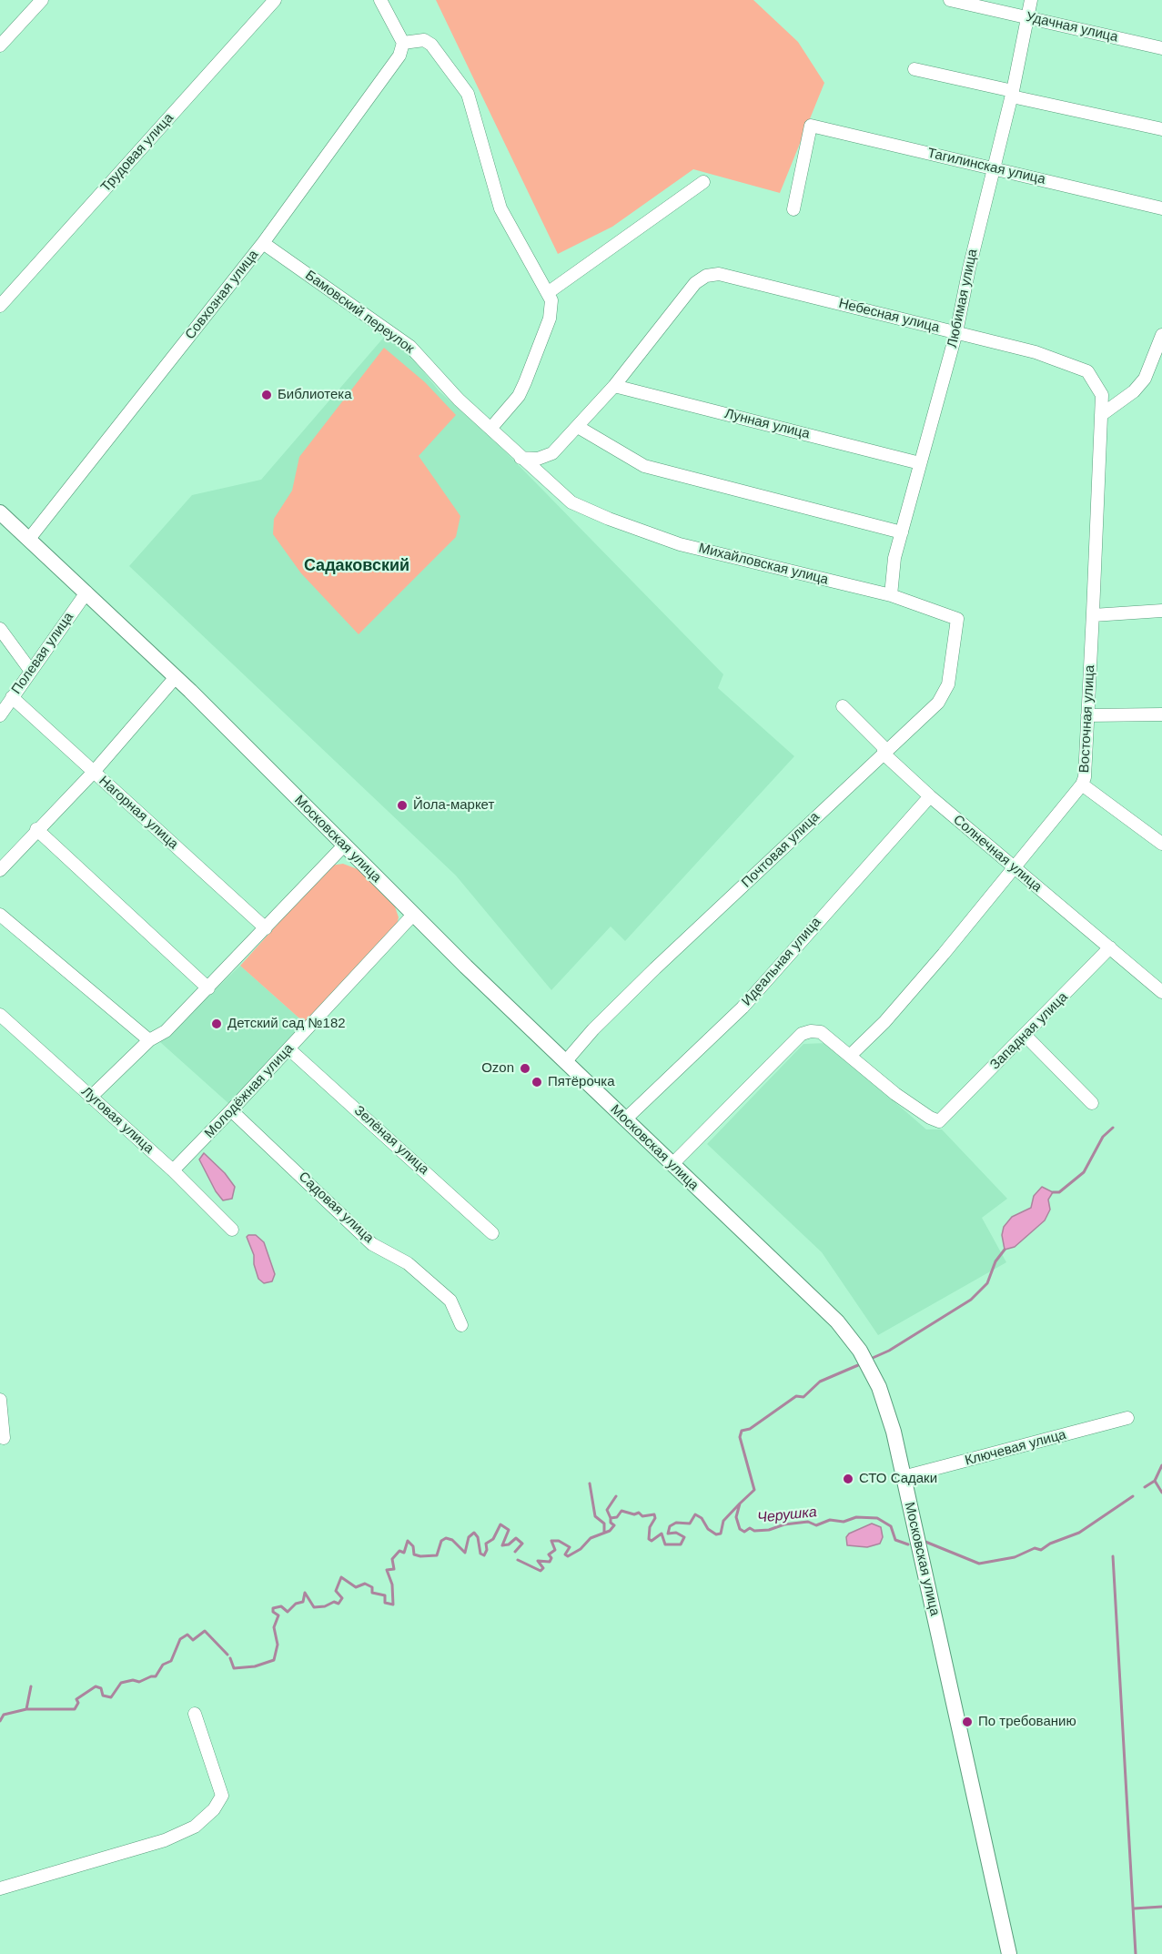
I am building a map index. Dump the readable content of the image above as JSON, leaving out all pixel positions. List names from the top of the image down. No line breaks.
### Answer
{"streets":{"main road":["Московская улица"],"street":["Удачная улица","Трудовая улица","Тагилинская улица","Совхозная улица","Любимая улица","Бамовский переулок","Небесная улица","Лунная улица","Михайловская улица","Полевая улица","Восточная улица","Нагорная улица","Почтовая улица","Солнечная улица","Идеальная улица","Западная улица","Молодёжная улица","Луговая улица","Зелёная улица","Садовая улица","Ключевая улица"]},"crossings":[["Удачная улица","Любимая улица"],["Тагилинская улица","Любимая улица"],["Совхозная улица","Бамовский переулок"],["Совхозная улица","Московская улица"],["Любимая улица","Небесная улица"],["Любимая улица","Лунная улица"],["Любимая улица","Михайловская улица"],["Бамовский переулок","Михайловская улица"],["Небесная улица","Лунная улица"],["Небесная улица","Восточная улица"],["Михайловская улица","Почтовая улица"],["Полевая улица","Нагорная улица"],["Полевая улица","Московская улица"],["Восточная улица","Солнечная улица"],["Восточная улица","Западная улица"],["Московская улица","Почтовая улица"],["Московская улица","Идеальная улица"],["Московская улица","Молодёжная улица"],["Московская улица","Ключевая улица"],["Почтовая улица","Солнечная улица"],["Солнечная улица","Идеальная улица"],["Солнечная улица","Западная улица"],["Молодёжная улица","Луговая улица"],["Молодёжная улица","Зелёная улица"],["Молодёжная улица","Садовая улица"]],"districts":["Садаковский"],"water":["Черушка"],"places":["Библиотека","Йола-маркет","Детский сад №182","Ozon","Пятёрочка","СТО Садаки","По требованию"]}
